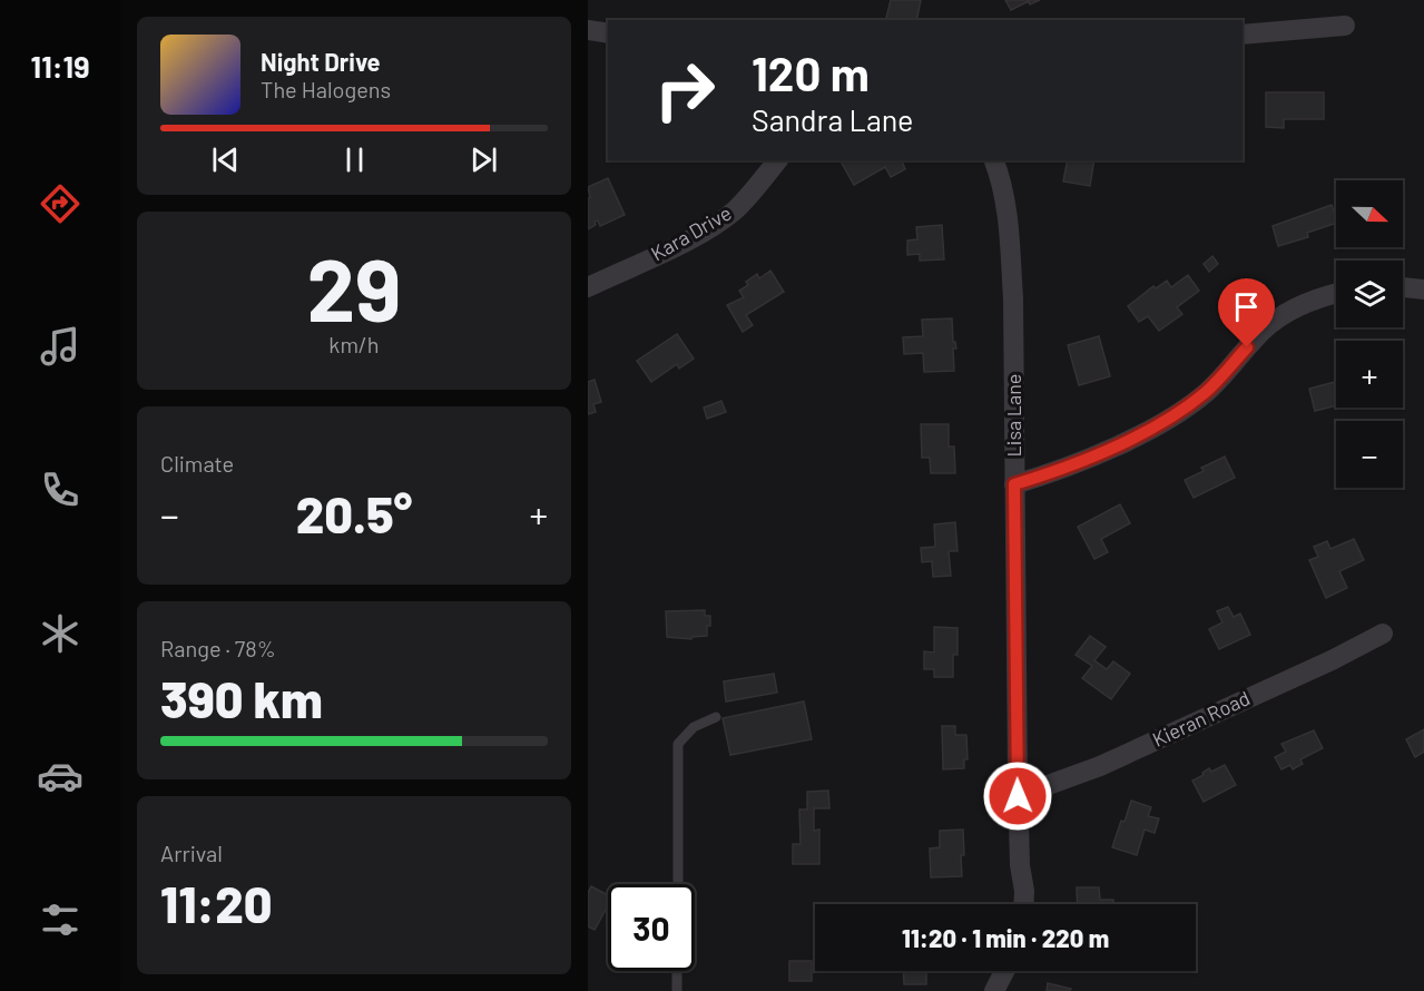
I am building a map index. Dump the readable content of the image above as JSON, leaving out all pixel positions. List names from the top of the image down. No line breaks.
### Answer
{"streets":{"street":["Kara Drive","Lisa Lane","Kieran Road"]},"crossings":[["Lisa Lane","Kieran Road"]],"north":"right","page":{"tabs":"11:19","turn":["120 m","Sandra Lane"],"song":["Night Drive","The Halogens"],"map_buttons":["+","−"],"tile":[["29","km/h"],"Climate",["Range · 78%","390 km"],["Arrival","11:20"]],"heat":["−","20.5°","+"],"limit":"30","trip":"11:20 · 1 min · 220 m"}}
